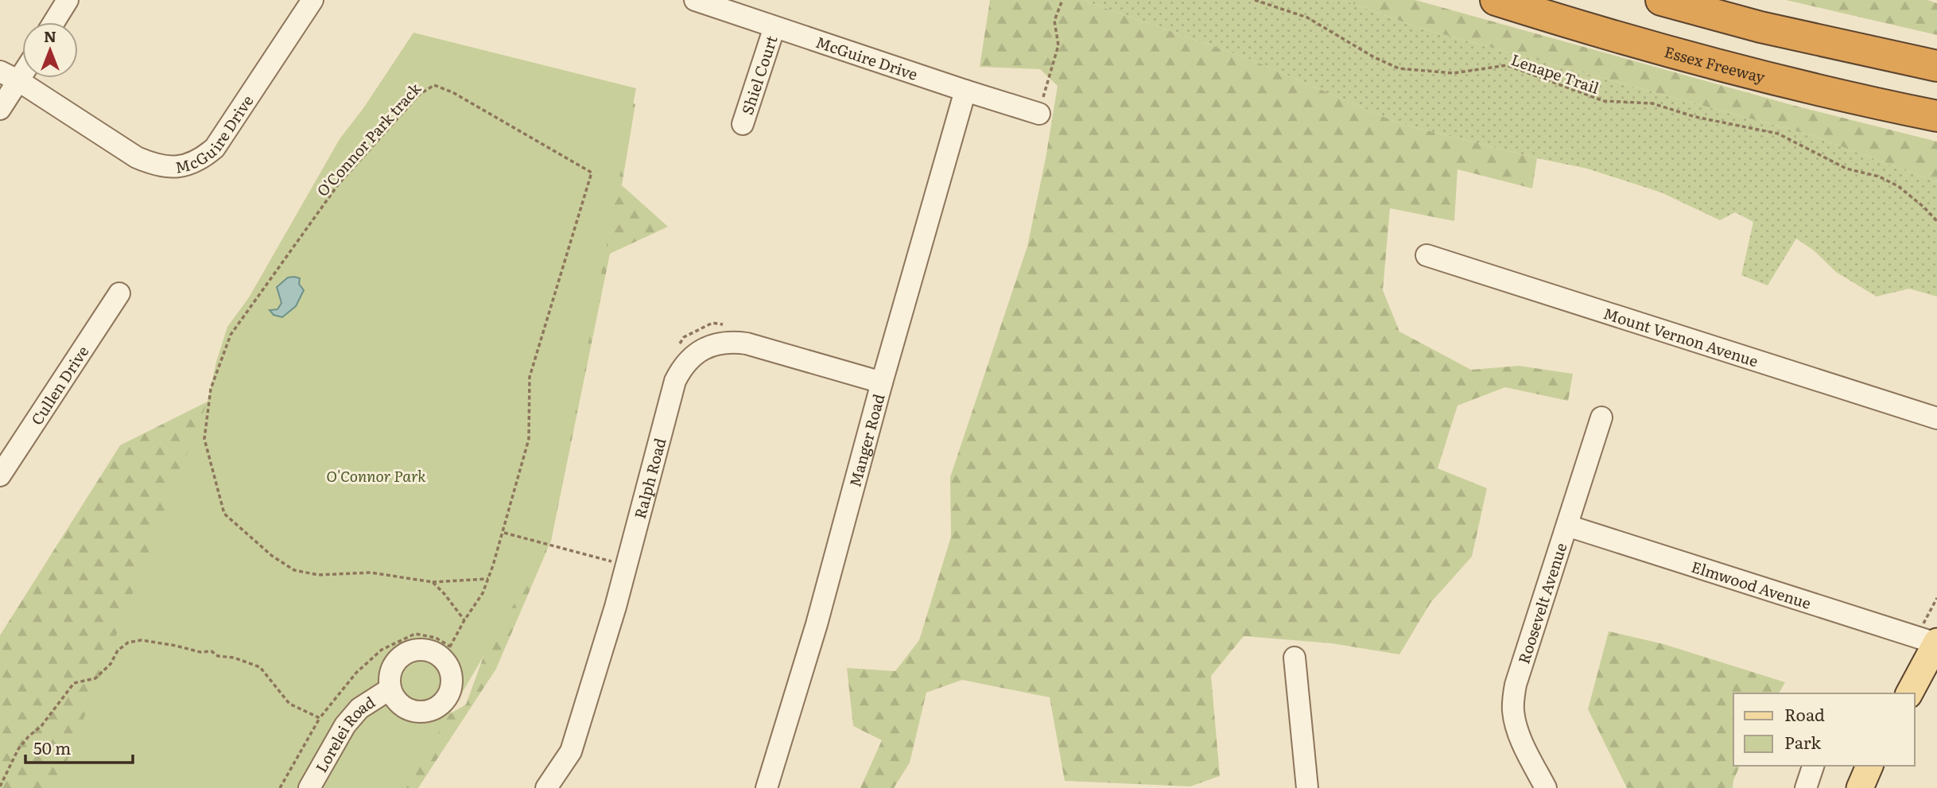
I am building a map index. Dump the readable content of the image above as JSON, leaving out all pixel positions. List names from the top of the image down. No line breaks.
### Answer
{"streets":{"highway":["Essex Freeway"],"street":["McGuire Drive","Shiel Court","Mount Vernon Avenue","Cullen Drive","Manger Road","Ralph Road","Elmwood Avenue","Roosevelt Avenue","Lorelei Road"],"path":["Lenape Trail","O'Connor Park track"]},"crossings":[["McGuire Drive","Shiel Court"],["McGuire Drive","Manger Road"],["O'Connor Park track","Lorelei Road"],["Manger Road","Ralph Road"],["Elmwood Avenue","Roosevelt Avenue"]],"parks":["O'Connor Park"],"legend":["Road","Park"],"scale_bar":"50 m","north":"top"}
